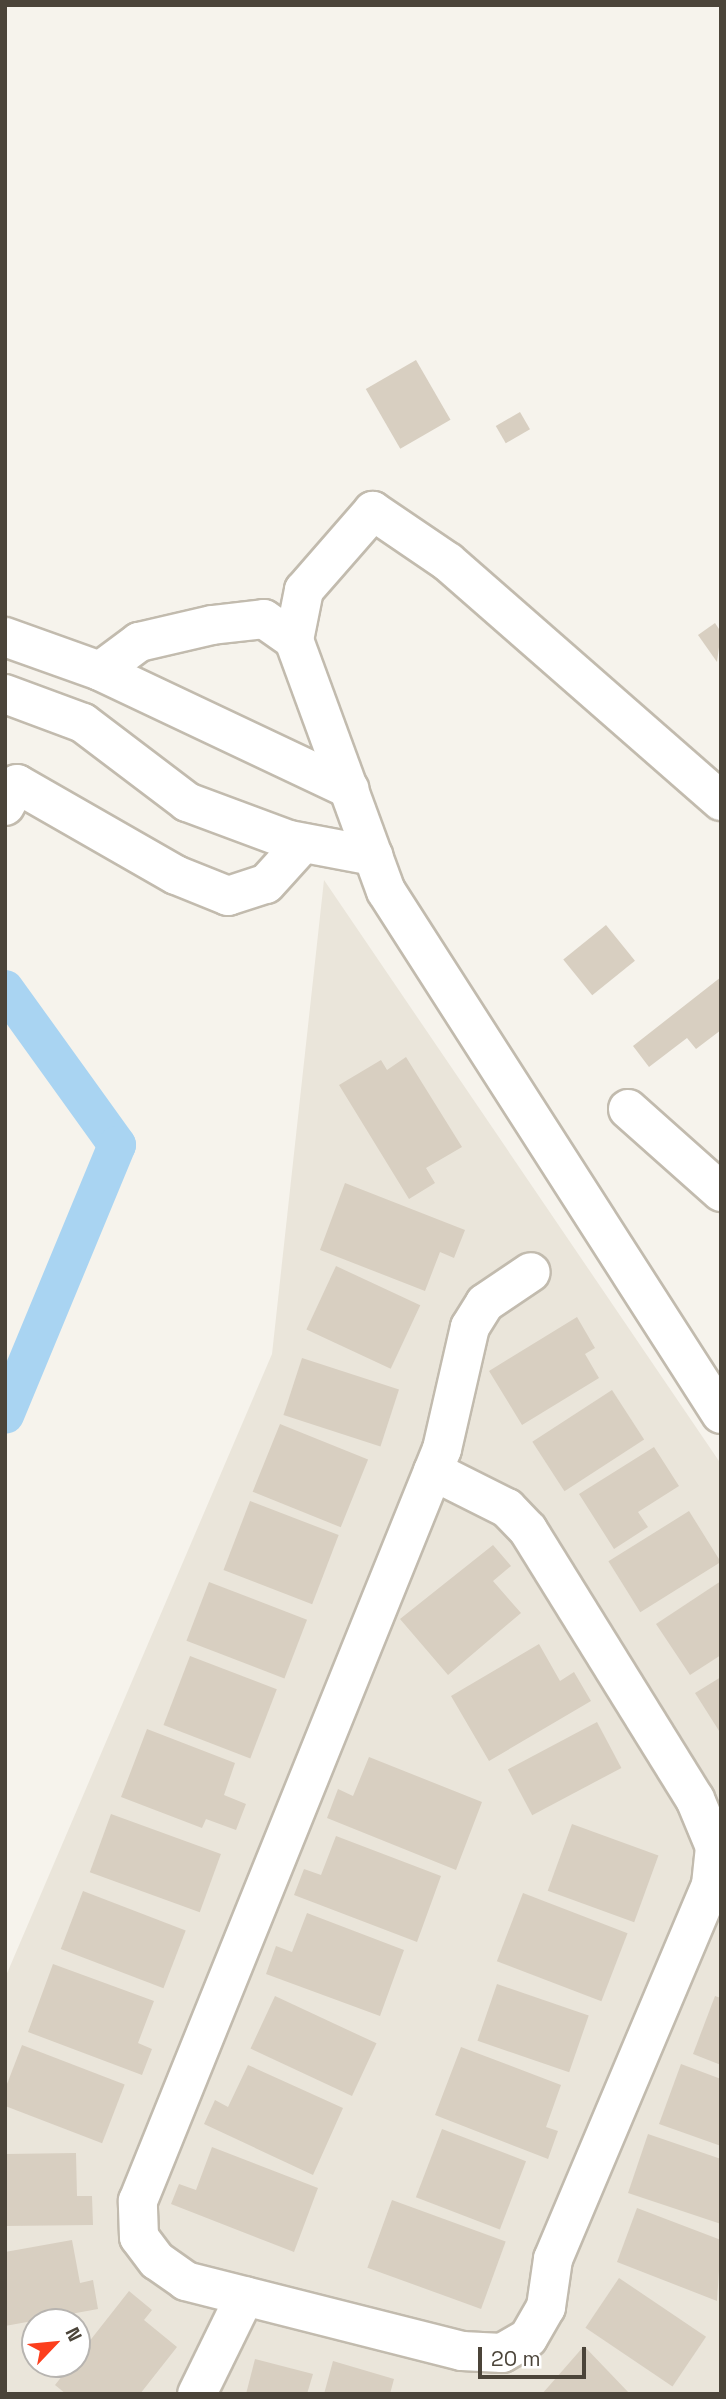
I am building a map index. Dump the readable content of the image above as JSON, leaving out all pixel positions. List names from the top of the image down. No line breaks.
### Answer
{"scale_bar":"20 m","north":"top right"}
